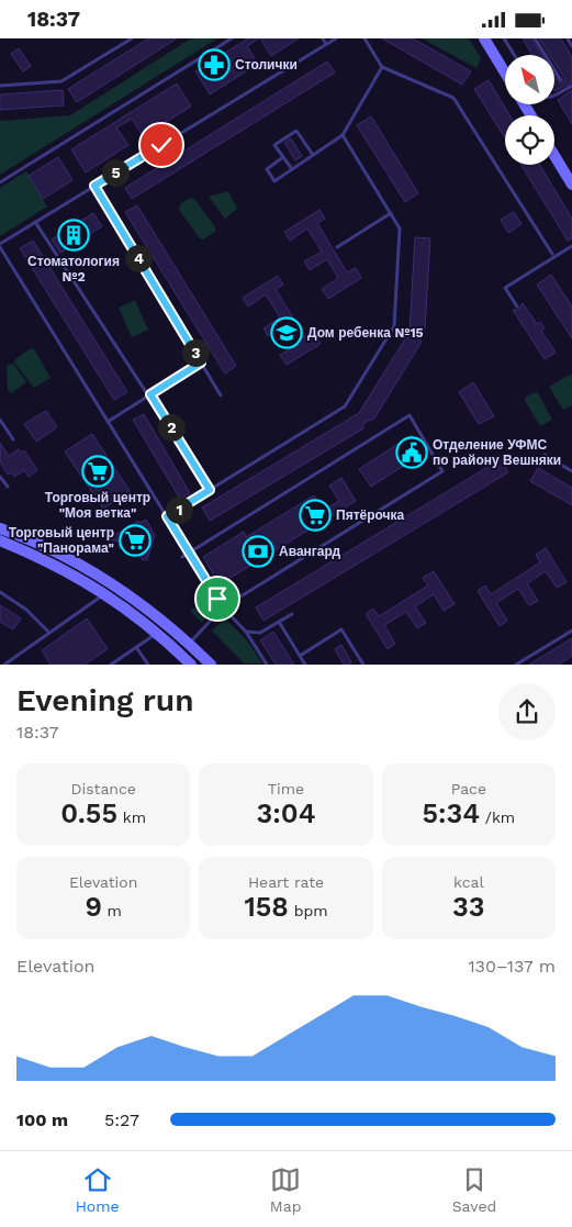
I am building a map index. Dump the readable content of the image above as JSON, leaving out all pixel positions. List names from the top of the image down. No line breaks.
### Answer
{"places":{"pharmacy":["Столички"],"building":["Стоматология №2"],"school or university":["Дом ребенка №15"],"public building":["Отделение УФМС по району Вешняки"],"supermarket":["Торговый центр \"Моя ветка\"","Пятёрочка","Торговый центр \"Панорама\""],"bank":["Авангард"]},"north":"top left","page":{"status":"18:37","pins":["5","4","3","2","1"],"heading":["Evening run","18:37"],"stats":[["Distance","0.55 km"],["Time","3:04"],["Pace","5:34 /km"],["Elevation","9 m"],["Heart rate","158 bpm"],["kcal","33"]],"chart":["Elevation","130–137 m"],"list":[{"name":"100 m","note":"5:27"}],"tabs":["Home","Map","Saved"]}}
